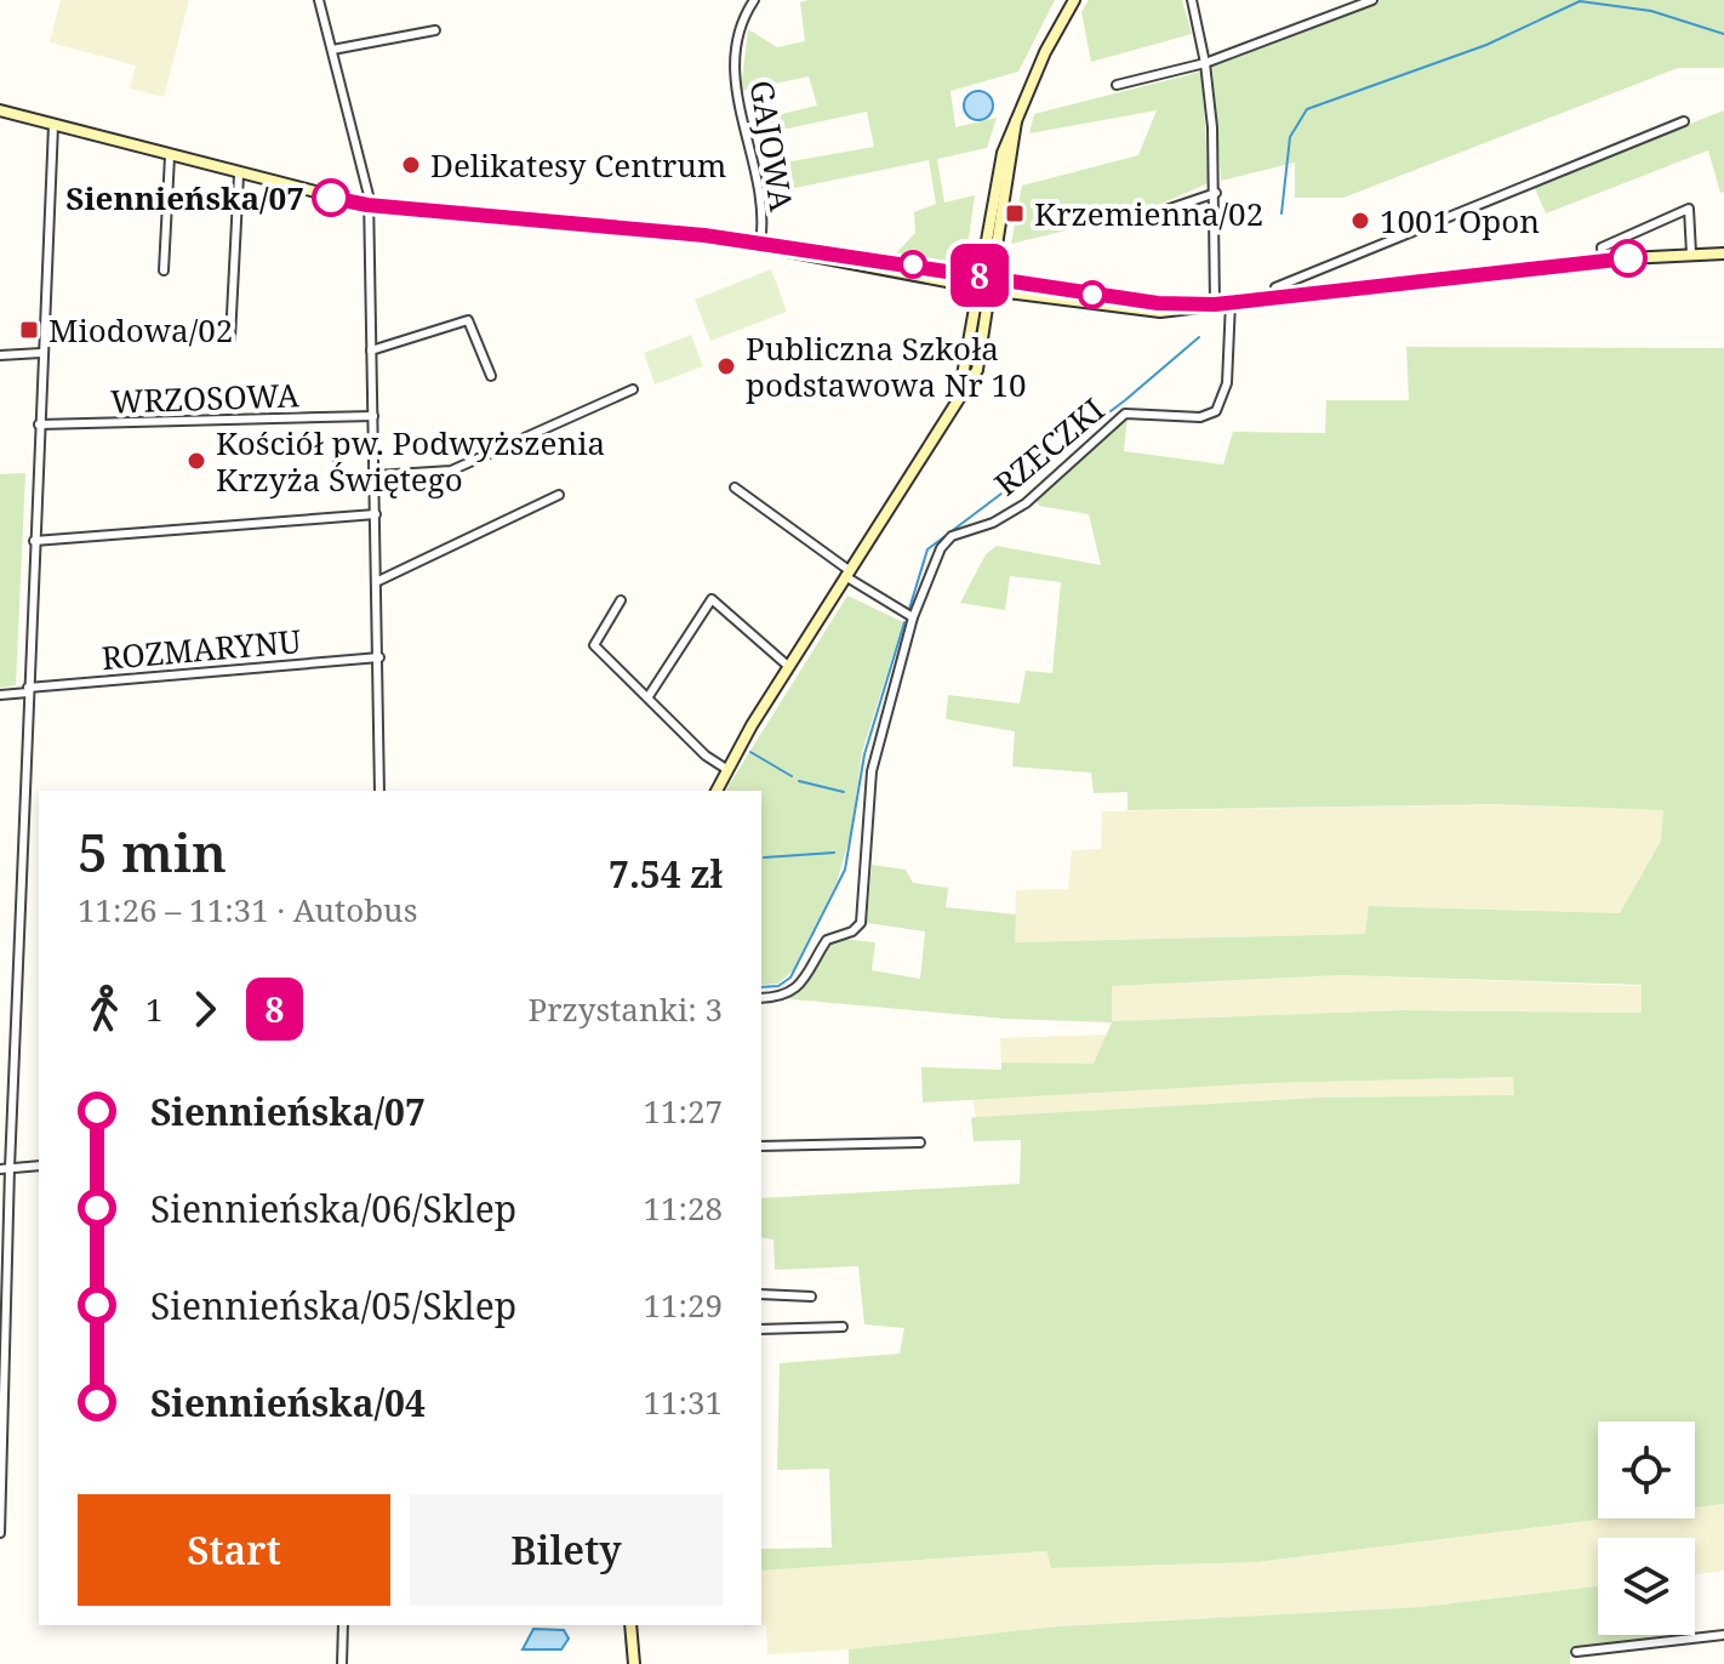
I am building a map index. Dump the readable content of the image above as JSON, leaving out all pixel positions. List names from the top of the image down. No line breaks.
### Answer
{"streets":{"street":["GAJOWA","WRZOSOWA","RZECZKI","ROZMARYNU"]},"places":{"other":["Delikatesy Centrum","Siennieńska/07","1001 Opon","Publiczna Szkoła podstawowa Nr 10","Kościół pw. Podwyższenia Krzyża Świętego"],"transit":["Krzemienna/02","Miodowa/02"]},"lines":["bus line 8"],"page":{"on_map":"8","heading":["5 min","11:26 – 11:31 · Autobus","7.54 zł"],"legs":["1","8","Przystanki: 3"],"list":[{"name":"Siennieńska/07","value":"11:27"},{"name":"Siennieńska/06/Sklep","value":"11:28"},{"name":"Siennieńska/05/Sklep","value":"11:29"},{"name":"Siennieńska/04","value":"11:31"}],"buttons":["Start","Bilety"]}}
